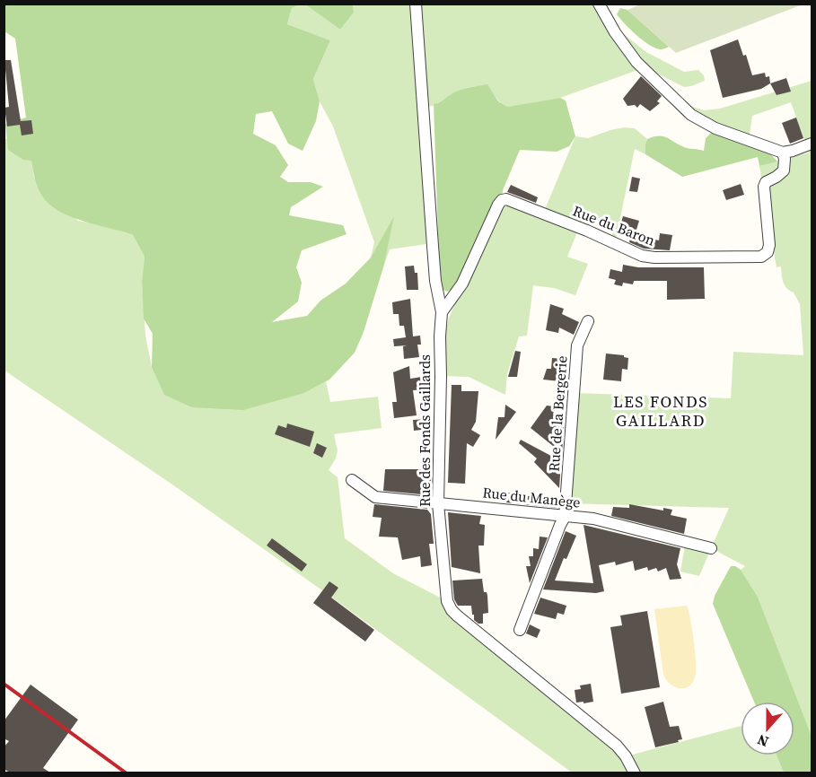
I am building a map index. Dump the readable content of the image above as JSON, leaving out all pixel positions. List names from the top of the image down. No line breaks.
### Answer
{"streets":{"street":["Rue du Baron","Rue de la Bergerie","Rue des Fonds Gaillards","Rue du Manège"]},"crossings":[["Rue du Baron","Rue des Fonds Gaillards"],["Rue de la Bergerie","Rue du Manège"],["Rue des Fonds Gaillards","Rue du Manège"]],"districts":["LES FONDS GAILLARD"],"north":"bottom"}
